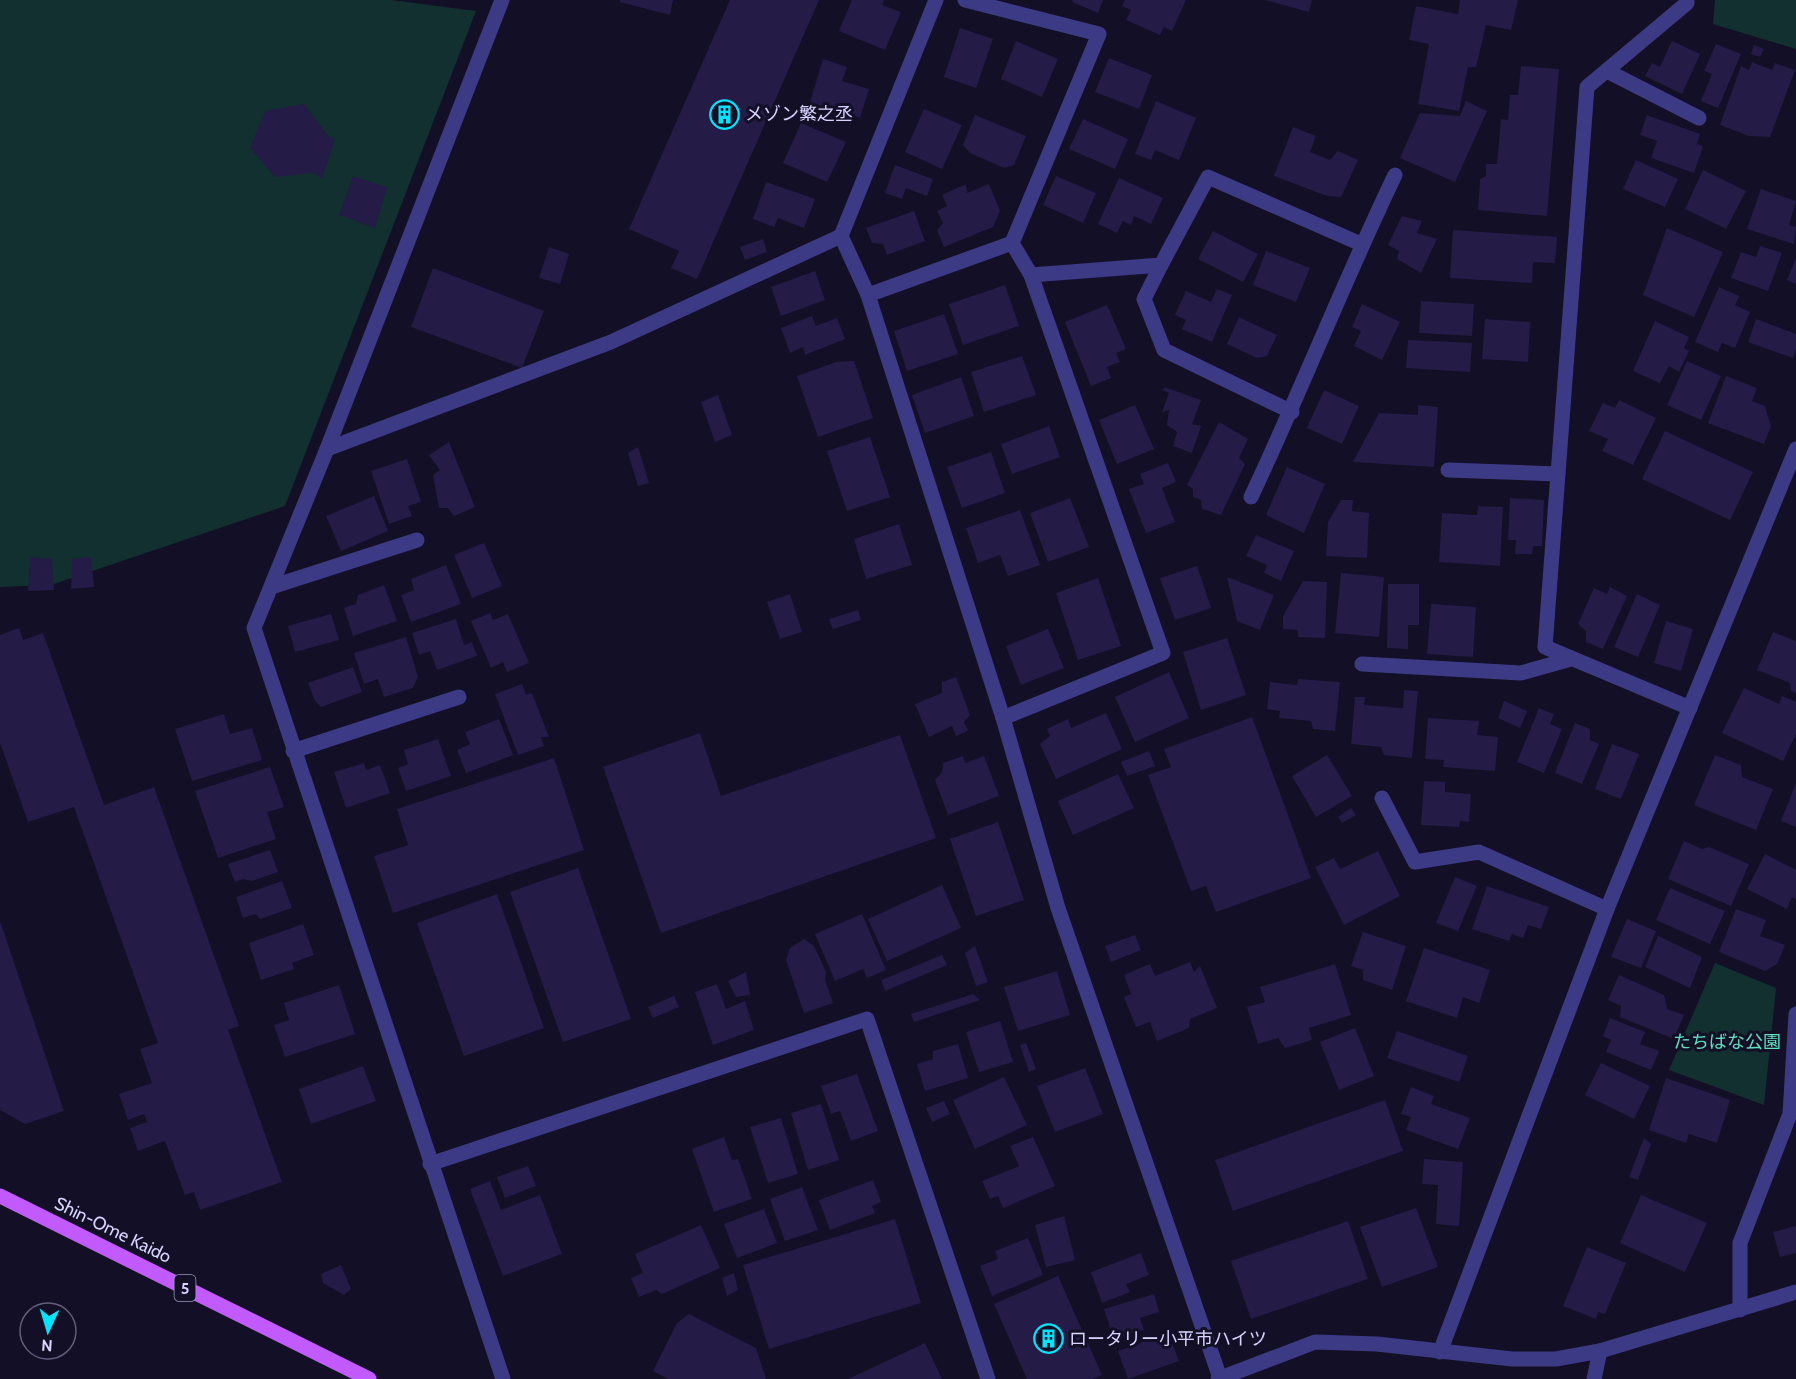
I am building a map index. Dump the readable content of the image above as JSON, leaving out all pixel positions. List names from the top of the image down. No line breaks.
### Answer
{"streets":{"main road":["Shin-Ome Kaido","5"]},"parks":["たちばな公園"],"places":{"building":["メゾン繁之丞","ロータリー小平市ハイツ"]},"north":"bottom"}
